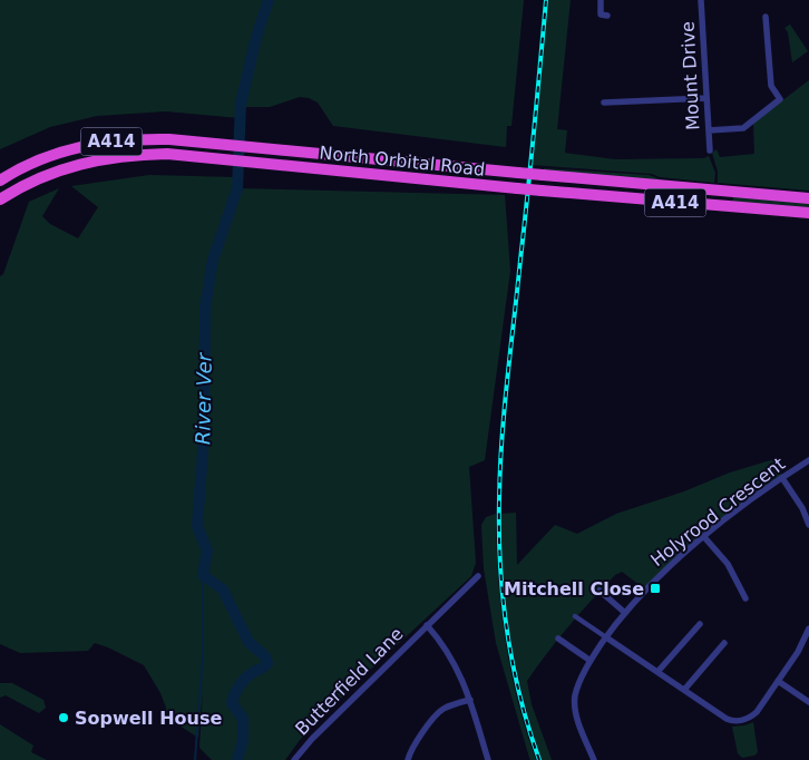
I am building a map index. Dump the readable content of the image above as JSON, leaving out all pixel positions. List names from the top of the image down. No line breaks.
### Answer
{"streets":{"highway":["A414","North Orbital Road"],"street":["Mount Drive","Holyrood Crescent","Butterfield Lane"]},"water":["River Ver"],"places":{"transit":["Mitchell Close"],"other":["Sopwell House"]}}
